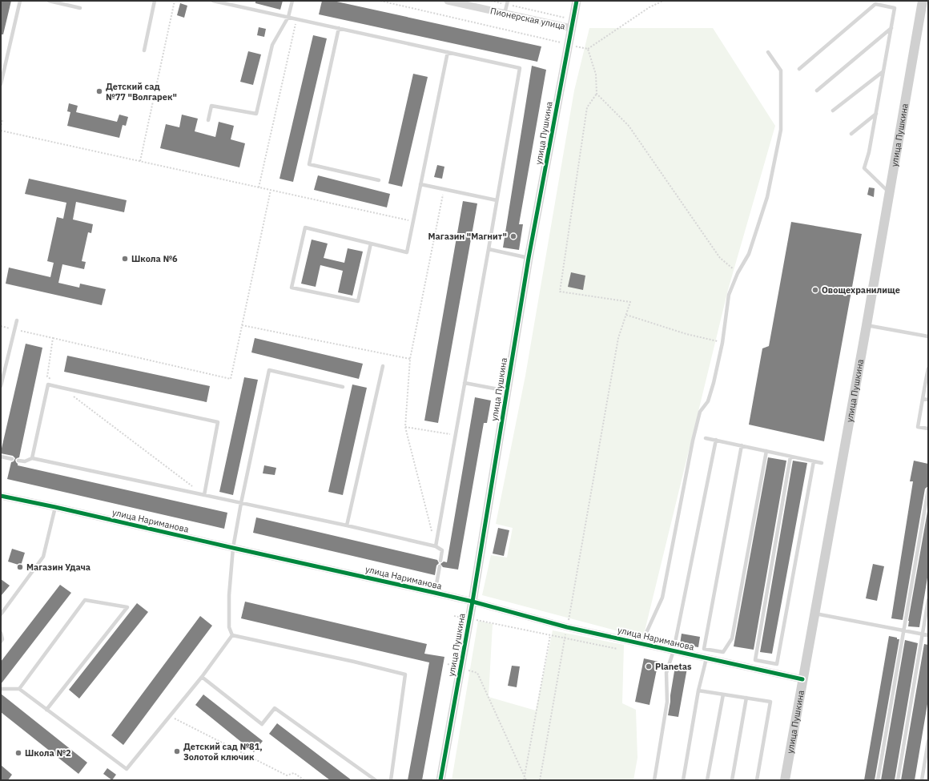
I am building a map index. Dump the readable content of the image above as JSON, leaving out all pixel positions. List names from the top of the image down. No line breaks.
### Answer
{"streets":{"main road":["улица Пушкина"],"street":["Пионерская улица","улица Нариманова"]},"crossings":[["Пионерская улица","улица Пушкина"],["улица Пушкина","улица Нариманова"]],"places":["Детский сад №77 \"Волгарек\"","Магазин \"Магнит\"","Школа №6","Овощехранилище","Магазин Удача","Planetas","Детский сад №81, Золотой ключик","Школа №2"]}
